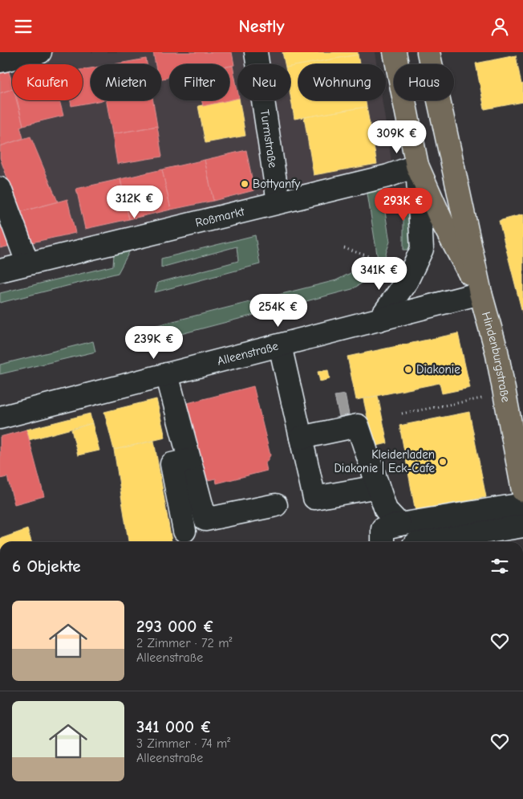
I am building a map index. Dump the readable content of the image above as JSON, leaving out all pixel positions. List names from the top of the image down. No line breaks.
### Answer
{"streets":{"main road":["Hindenburgstraße"],"street":["Turmstraße","Roßmarkt","Alleenstraße"]},"crossings":[["Turmstraße","Roßmarkt"],["Alleenstraße","Hindenburgstraße"]],"places":["Bottyanfy","Diakonie","Kleiderladen Diakonie | Eck-Cafe"],"page":{"header":"Nestly","chip":["Kaufen","Mieten","Filter","Neu","Wohnung","Haus"],"price":["309K €","312K €","293K €","341K €","254K €","239K €"],"heading":"6 Objekte","list":[{"name":"293 000 €","note":"2 Zimmer · 72 m² · Alleenstraße"},{"name":"341 000 €","note":"3 Zimmer · 74 m² · Alleenstraße"}]}}
